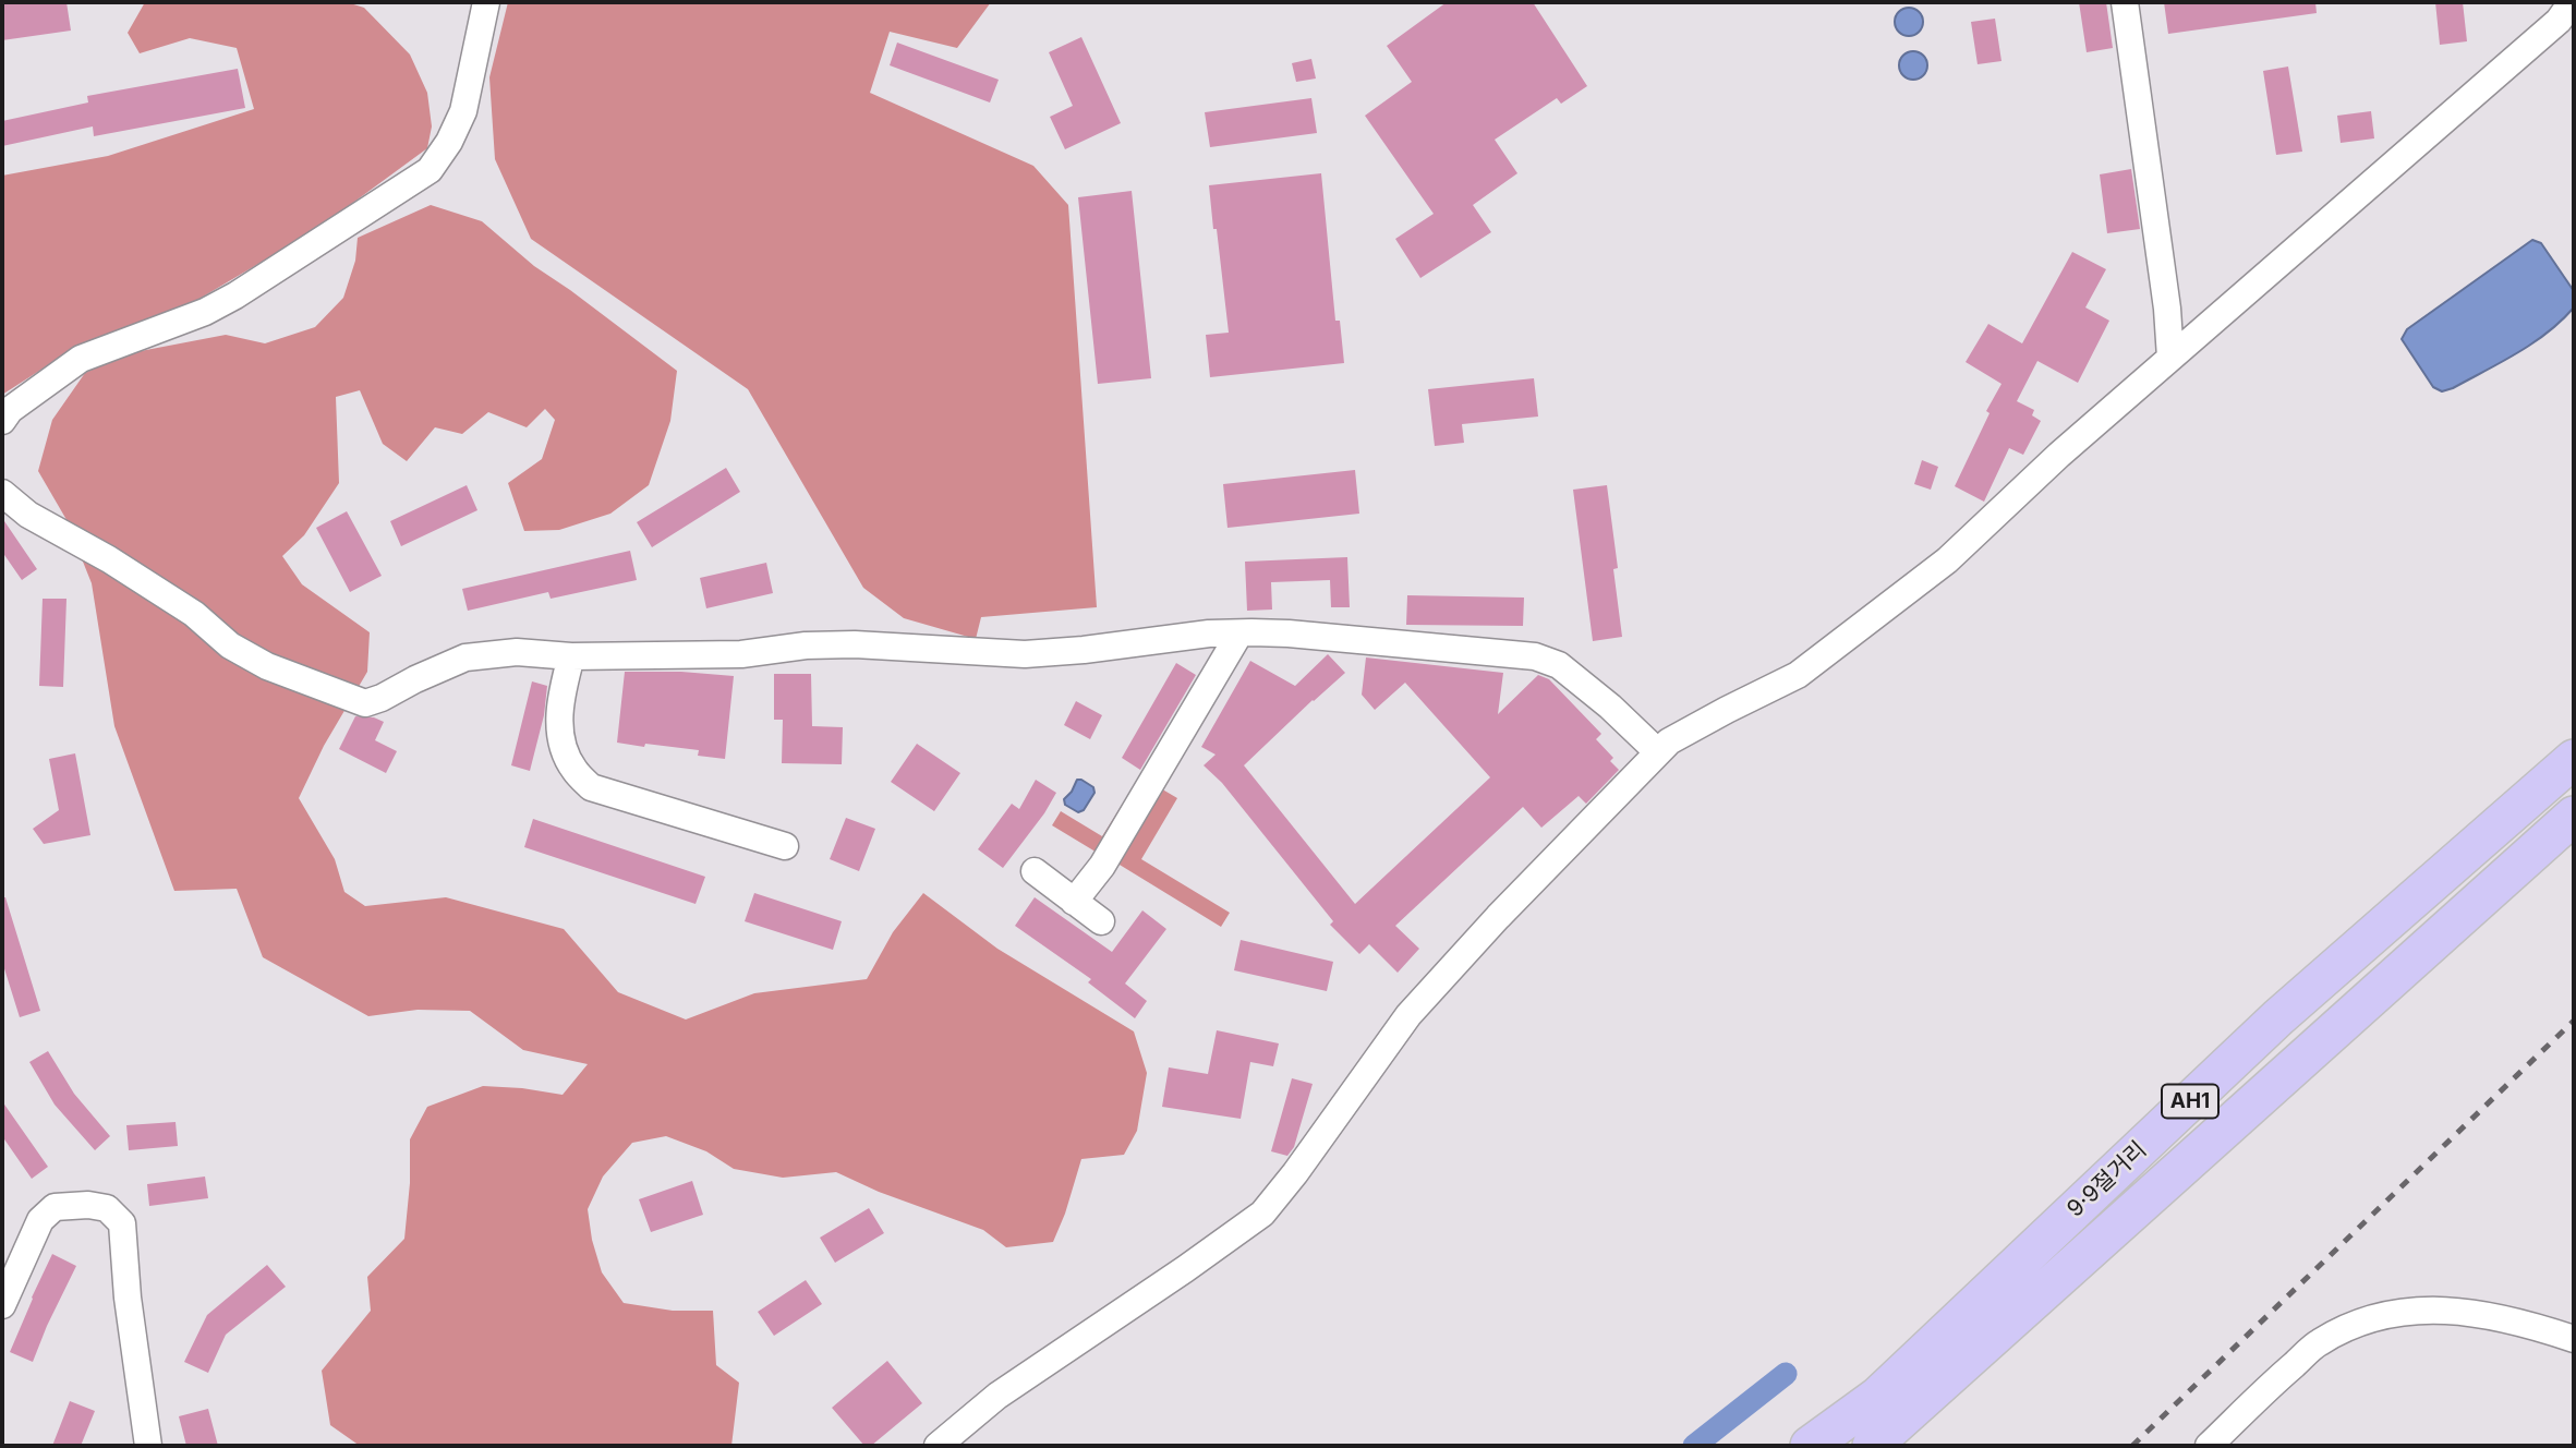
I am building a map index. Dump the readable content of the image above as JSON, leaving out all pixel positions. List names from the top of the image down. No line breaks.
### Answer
{"streets":{"highway":["AH1","9·9절거리"]}}
